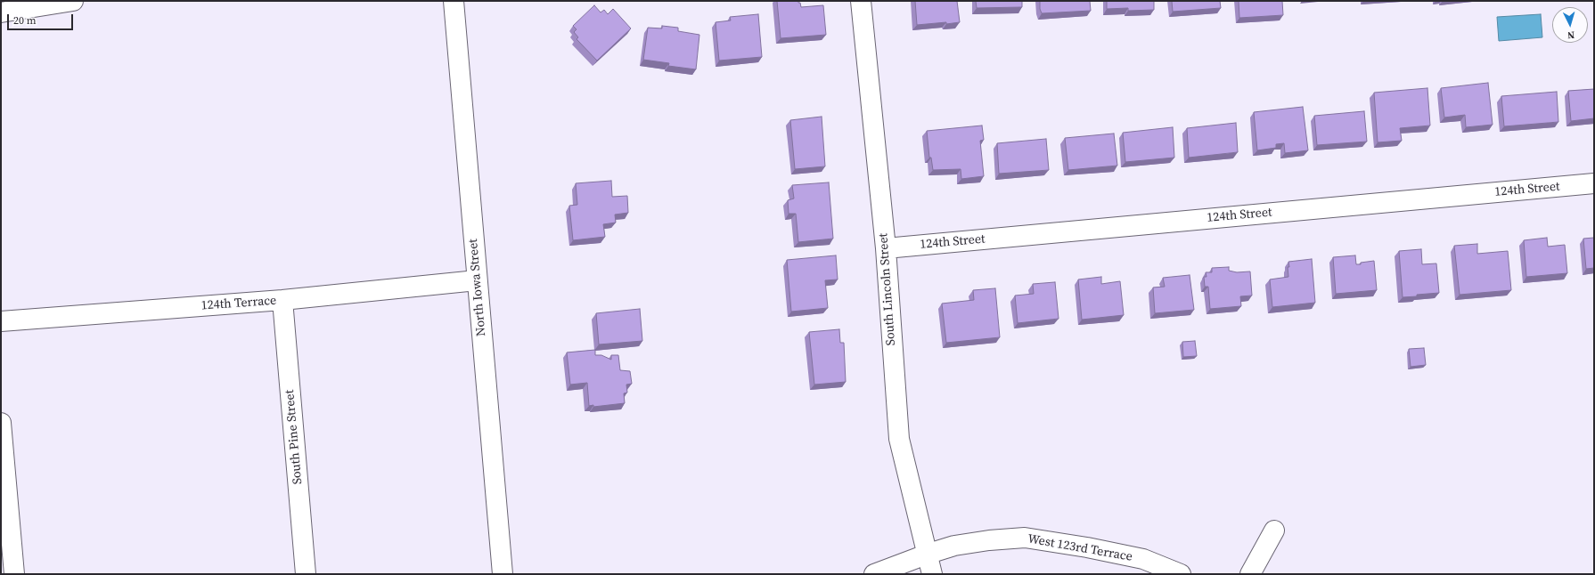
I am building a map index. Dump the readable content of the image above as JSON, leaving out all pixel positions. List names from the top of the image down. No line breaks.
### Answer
{"streets":{"street":["124th Street","North Iowa Street","South Lincoln Street","124th Terrace","South Pine Street","West 123rd Terrace"]},"crossings":[["124th Street","South Lincoln Street"],["North Iowa Street","124th Terrace"],["South Lincoln Street","West 123rd Terrace"],["124th Terrace","South Pine Street"]],"scale_bar":"20 m","north":"bottom"}
